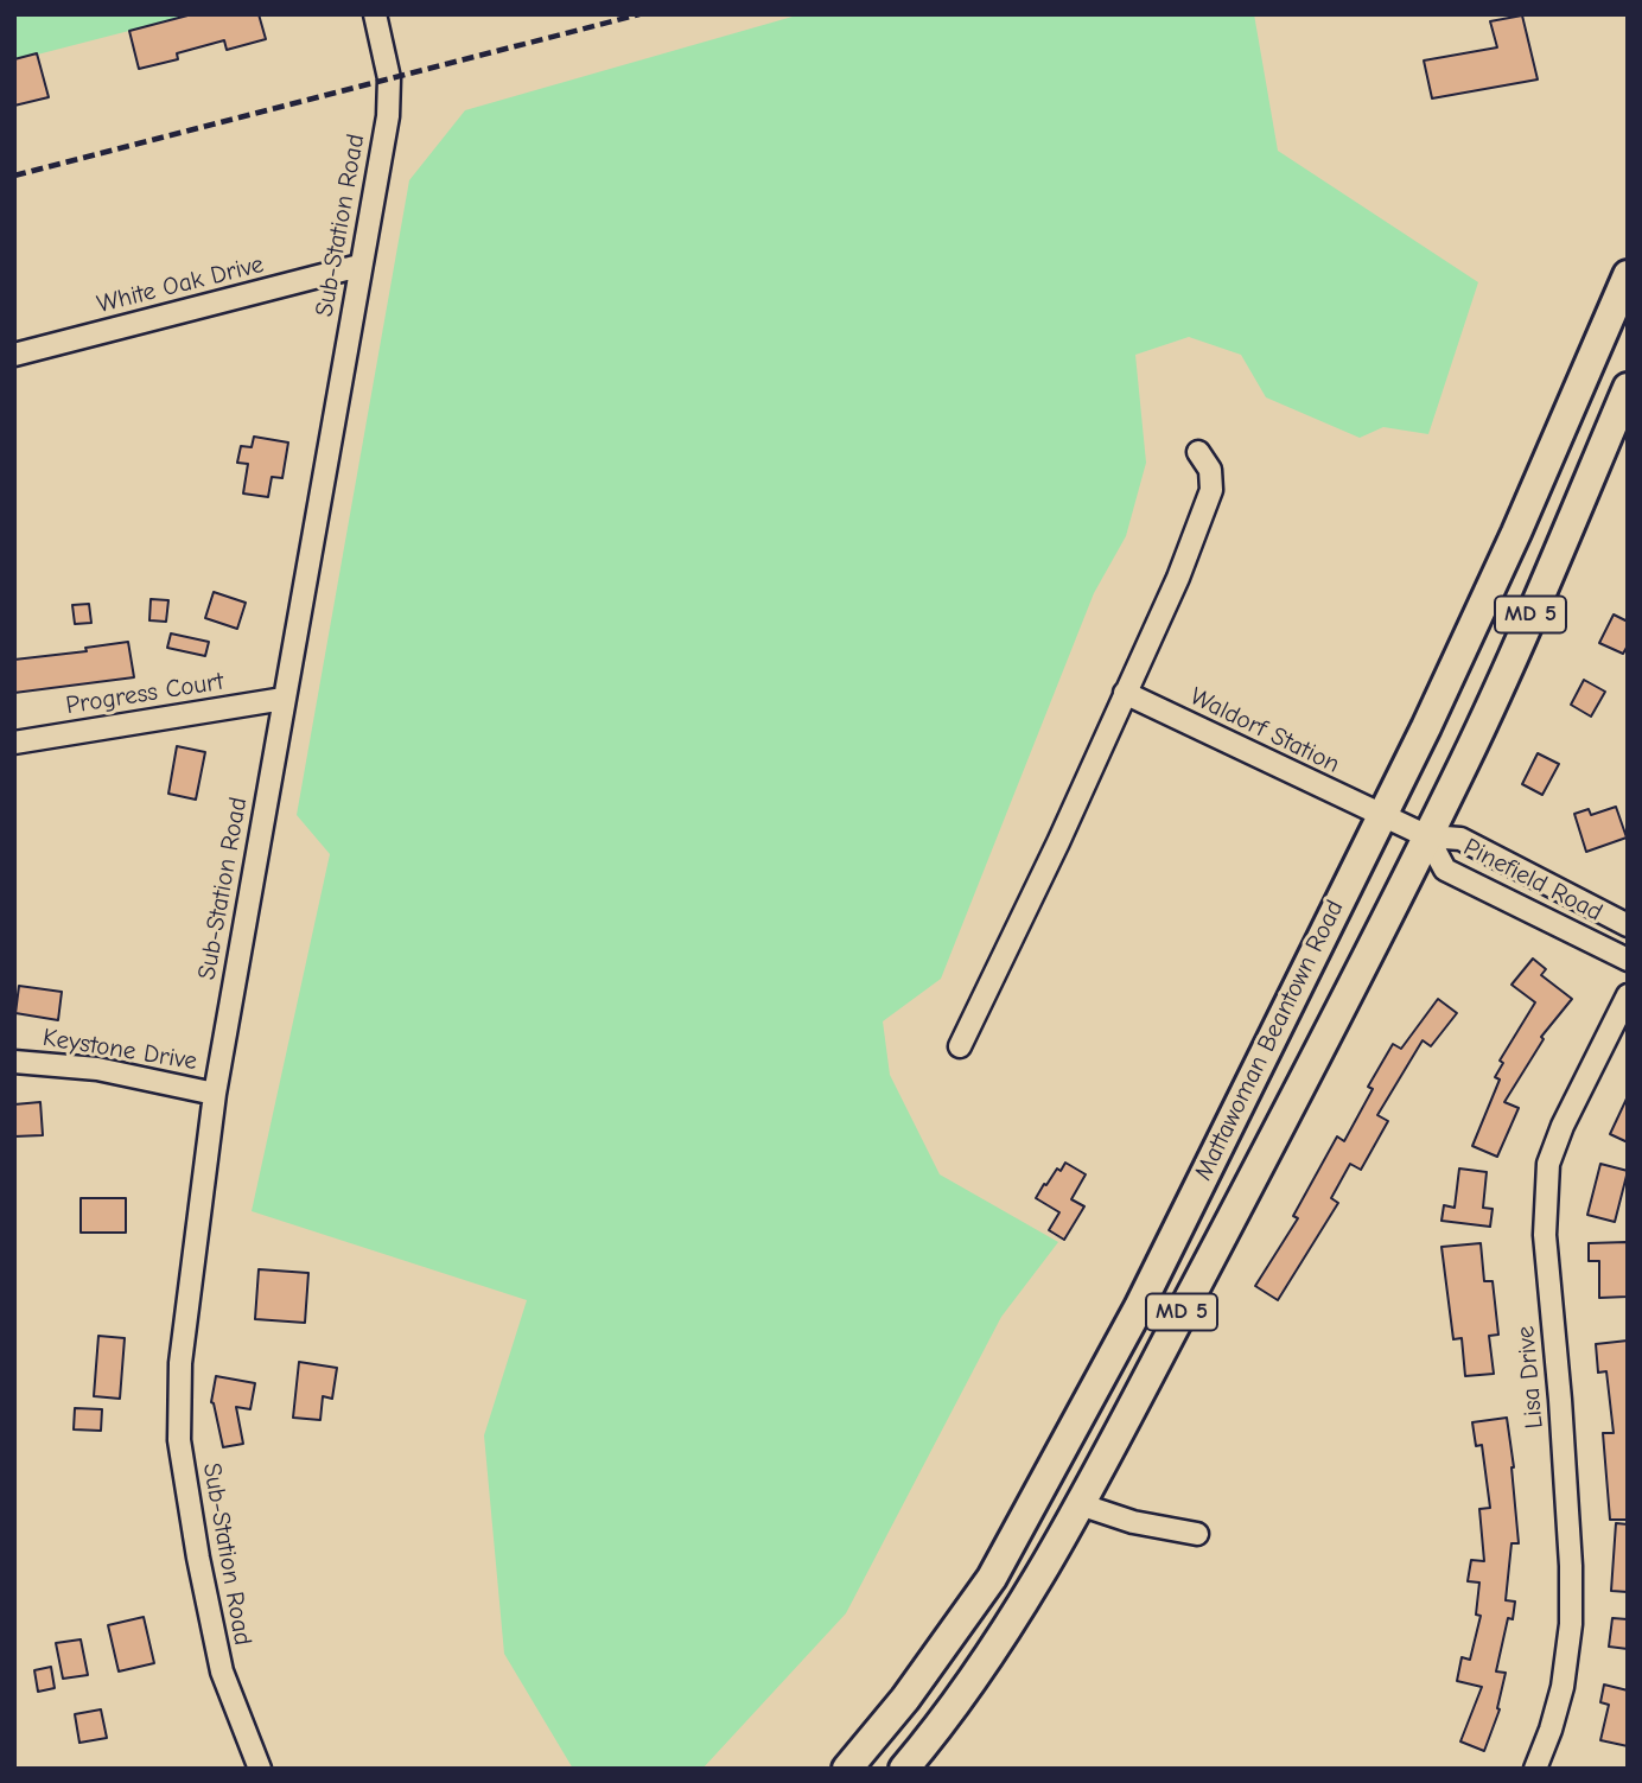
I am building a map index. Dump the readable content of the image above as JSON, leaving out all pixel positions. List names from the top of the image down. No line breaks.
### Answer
{"streets":{"highway":["MD 5","Mattawoman Beantown Road"],"street":["Sub-Station Road","White Oak Drive","Progress Court","Waldorf Station","Pinefield Road","Keystone Drive","Lisa Drive"]},"crossings":[["Sub-Station Road","White Oak Drive"],["Sub-Station Road","Progress Court"],["Sub-Station Road","Keystone Drive"],["Waldorf Station","Pinefield Road"],["Waldorf Station","Mattawoman Beantown Road"],["Pinefield Road","Mattawoman Beantown Road"]]}
